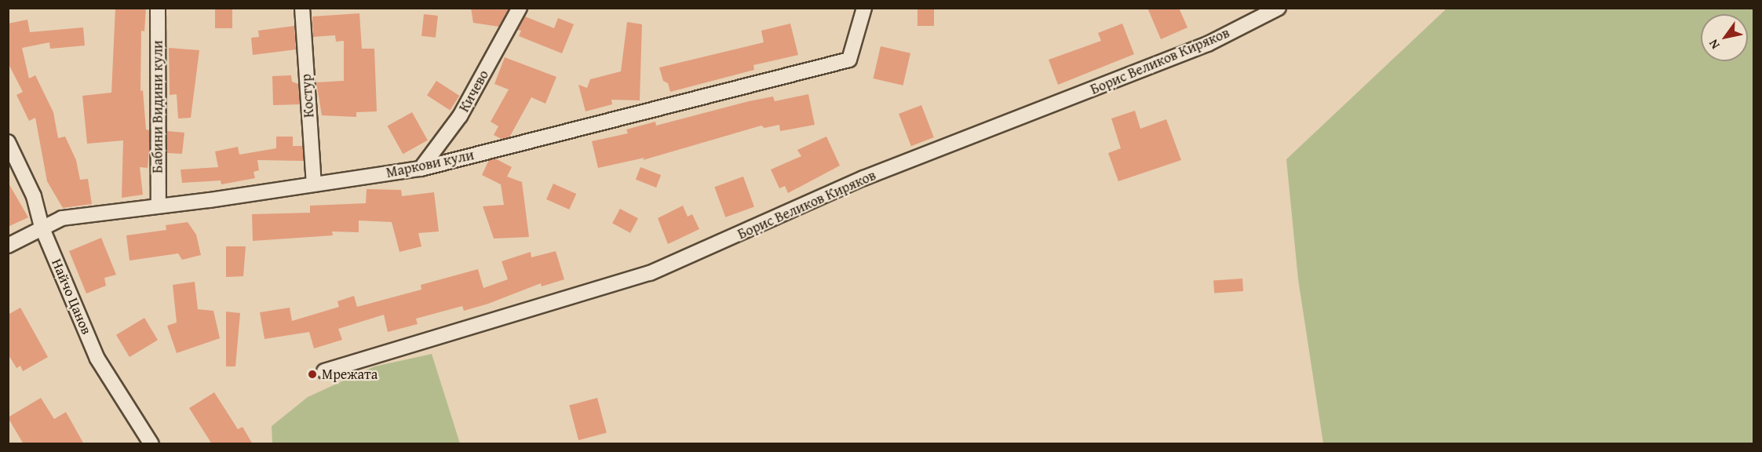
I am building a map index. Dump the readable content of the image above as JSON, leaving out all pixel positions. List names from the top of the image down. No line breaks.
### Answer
{"streets":{"street":["Борис Великов Киряков","Кичево","Костур","Бабини Видини кули","Маркови кули","Найчо Цанов"]},"crossings":[["Кичево","Маркови кули"],["Костур","Маркови кули"],["Бабини Видини кули","Маркови кули"],["Маркови кули","Найчо Цанов"]],"places":["Мрежата"],"north":"bottom left"}
